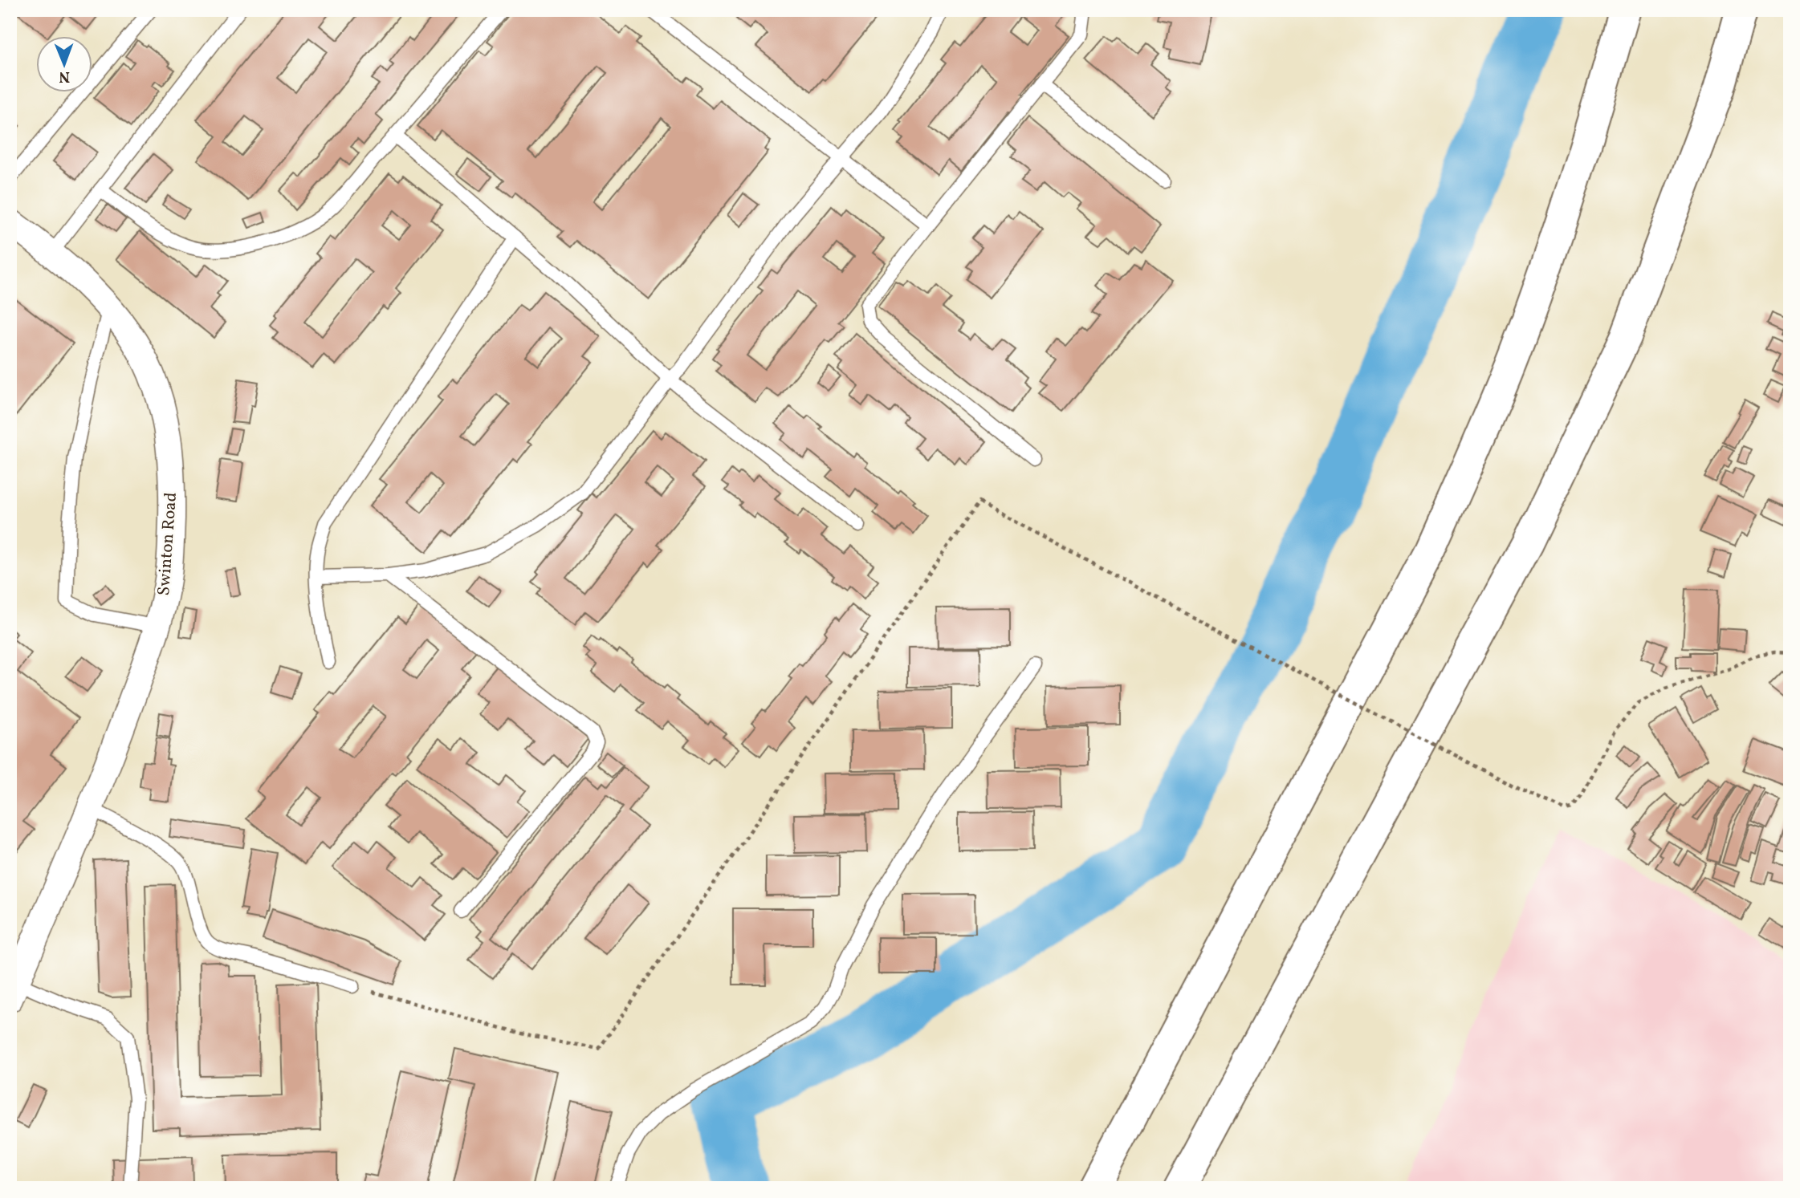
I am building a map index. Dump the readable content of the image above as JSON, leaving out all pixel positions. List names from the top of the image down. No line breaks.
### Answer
{"streets":{"street":["Swinton Road"]},"north":"bottom"}
